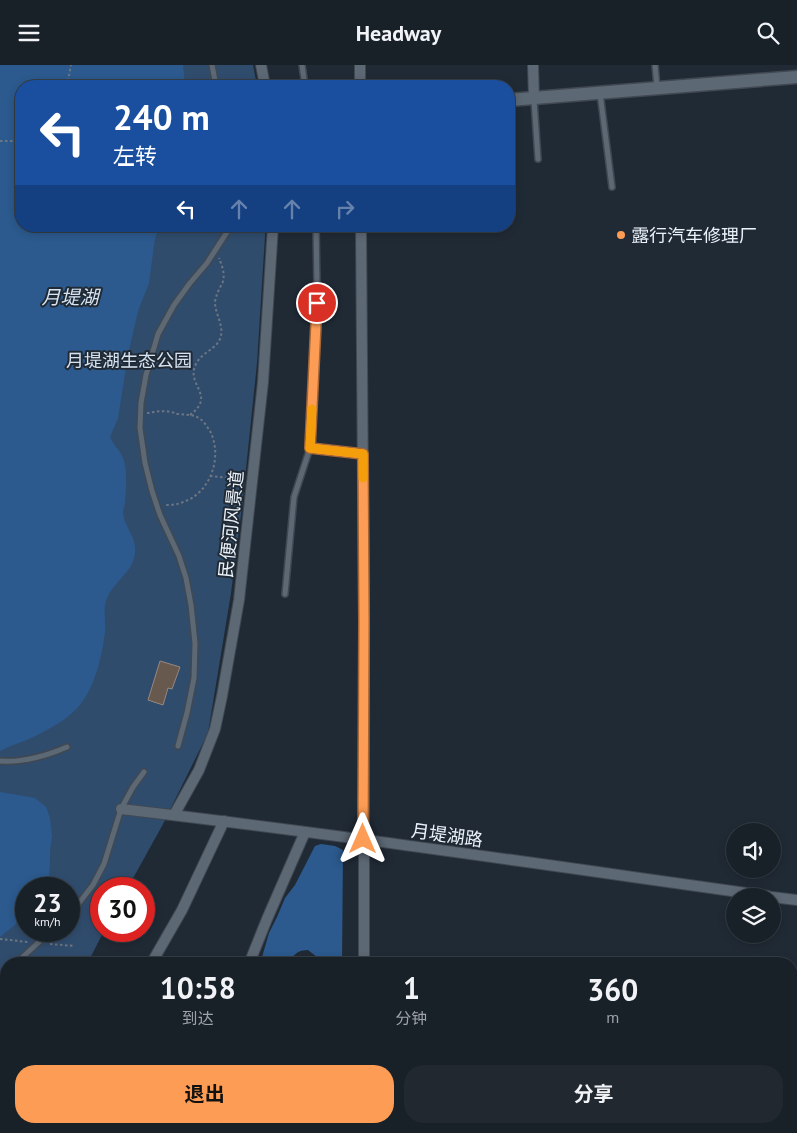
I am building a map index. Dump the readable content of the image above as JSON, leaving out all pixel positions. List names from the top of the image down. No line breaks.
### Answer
{"streets":{"street":["民便河风景道","月堤湖路"]},"crossings":[["民便河风景道","月堤湖路"]],"water":["月堤湖"],"parks":["月堤湖生态公园"],"places":["露行汽车修理厂"],"page":{"header":"Headway","turn":["240 m","左转"],"speed":"23 km/h","limit":"30","eta":["10:58","到达","1","分钟","360","m"],"buttons":["退出","分享"]}}
